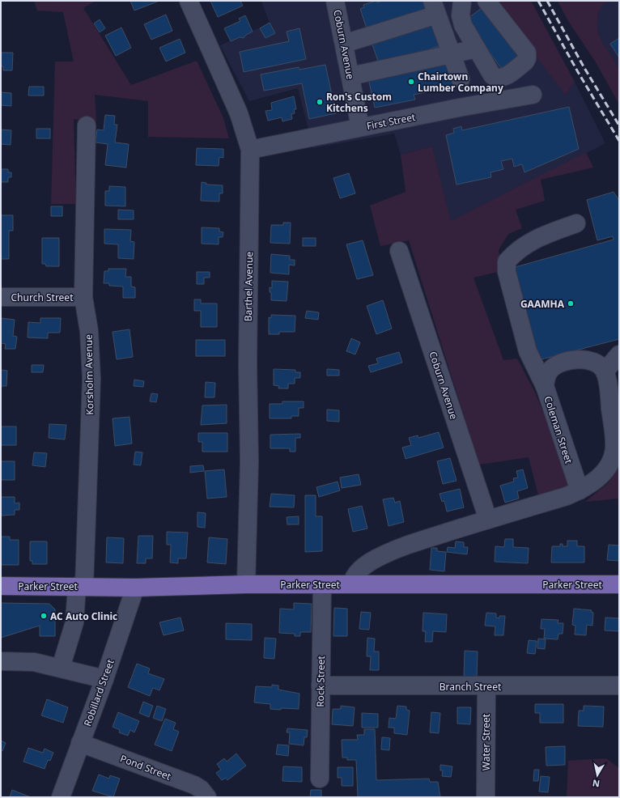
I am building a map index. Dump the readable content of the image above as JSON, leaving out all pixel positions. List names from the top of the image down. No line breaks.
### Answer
{"streets":{"main road":["Parker Street"],"street":["Coburn Avenue","First Street","Barthel Avenue","Church Street","Korsholm Avenue","Coleman Street","Rock Street","Branch Street","Robillard Street","Water Street","Pond Street"]},"crossings":[["Coburn Avenue","First Street"],["First Street","Barthel Avenue"],["Barthel Avenue","Parker Street"],["Church Street","Korsholm Avenue"],["Korsholm Avenue","Parker Street"],["Parker Street","Rock Street"],["Parker Street","Robillard Street"],["Rock Street","Branch Street"],["Branch Street","Water Street"],["Robillard Street","Pond Street"]],"places":["Chairtown Lumber Company","Ron's Custom Kitchens","GAAMHA","AC Auto Clinic"],"north":"bottom"}
